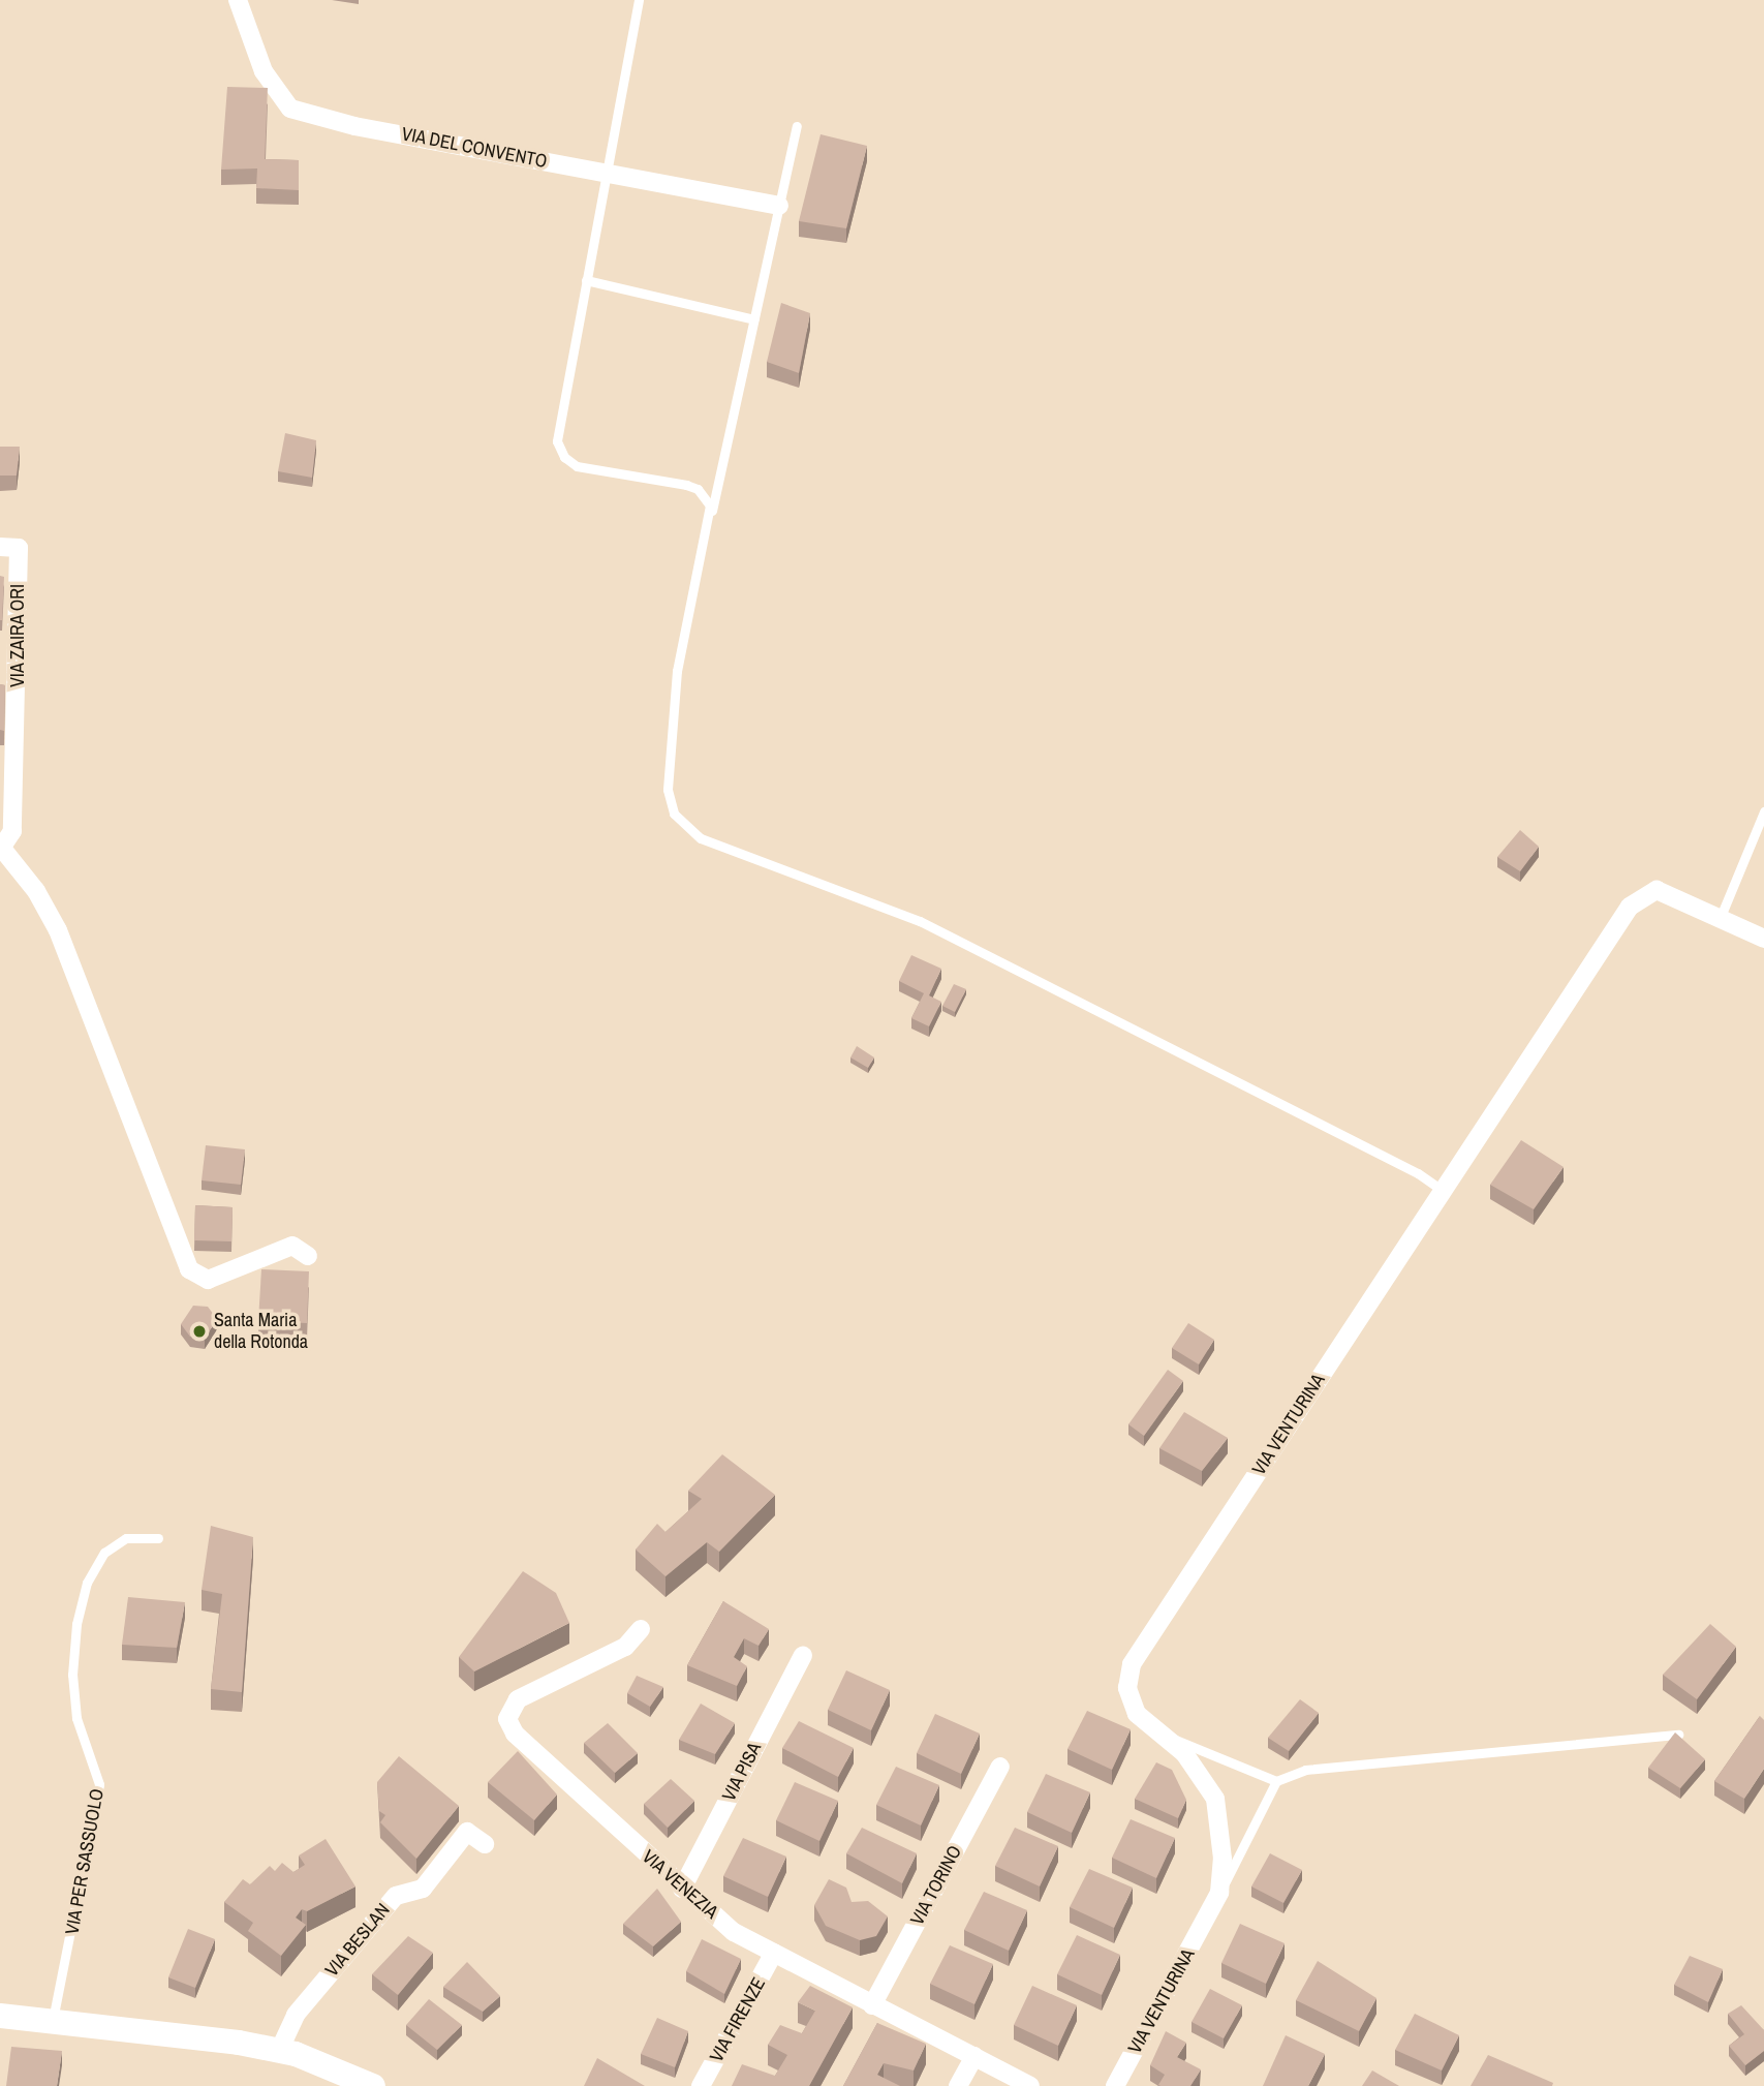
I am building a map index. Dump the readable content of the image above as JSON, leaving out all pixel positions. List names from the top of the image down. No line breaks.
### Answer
{"streets":{"street":["VIA DEL CONVENTO","VIA ZAIRA ORI","VIA VENTURINA","VIA PISA","VIA VENEZIA","VIA TORINO","VIA BESLAN","VIA FIRENZE"],"lane":["VIA PER SASSUOLO"]},"crossings":[["VIA PISA","VIA VENEZIA"],["VIA VENEZIA","VIA TORINO"],["VIA VENEZIA","VIA FIRENZE"]],"places":["Santa Maria della Rotonda"]}
